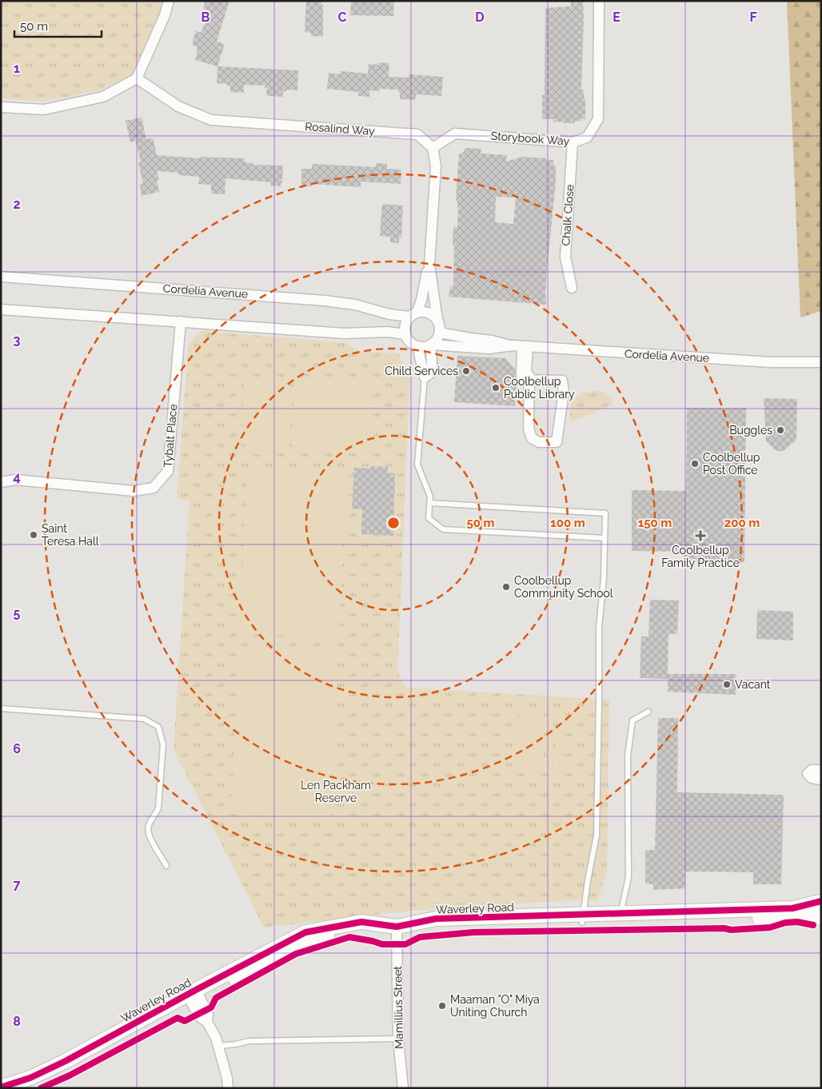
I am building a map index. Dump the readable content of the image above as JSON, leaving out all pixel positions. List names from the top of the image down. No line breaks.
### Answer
{"streets":{"street":["Rosalind Way","Storybook Way","Chalk Close","Cordelia Avenue","Tybalt Place","Waverley Road","Mamillius Street"]},"crossings":[["Rosalind Way","Storybook Way"],["Storybook Way","Chalk Close"],["Waverley Road","Mamillius Street"]],"parks":["Len Packham Reserve"],"places":{"other":["Child Services","Coolbellup Public Library","Buggles","Coolbellup Post Office","Saint Teresa Hall","Coolbellup Community School","Vacant","Maaman \"O\" Miya Uniting Church"],"health":["Coolbellup Family Practice"]},"scale_bar":"50 m","grid":{"columns":["B","C","D","E","F"],"rows":["1","2","3","4","5","6","7","8"]},"rings":["50 m","100 m","150 m","200 m"]}
